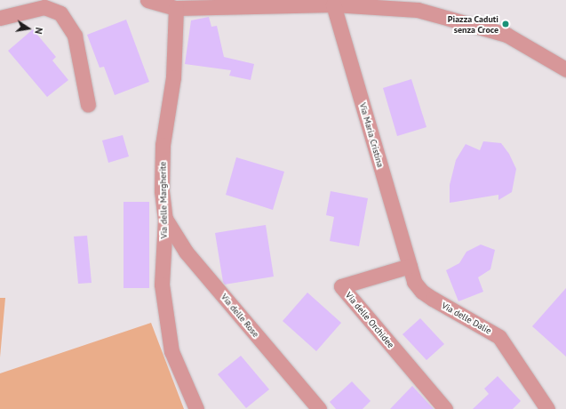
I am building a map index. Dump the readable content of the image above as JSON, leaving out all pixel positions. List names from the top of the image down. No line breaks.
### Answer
{"streets":{"street":["Via Maria Cristina","Via delle Margherite","Via delle Rose","Via delle Dalie","Via delle Orchidee"]},"crossings":[["Via Maria Cristina","Via delle Dalie"],["Via Maria Cristina","Via delle Orchidee"],["Via delle Margherite","Via delle Rose"],["Via delle Dalie","Via delle Orchidee"]],"places":["Piazza Caduti senza Croce"],"north":"right"}
